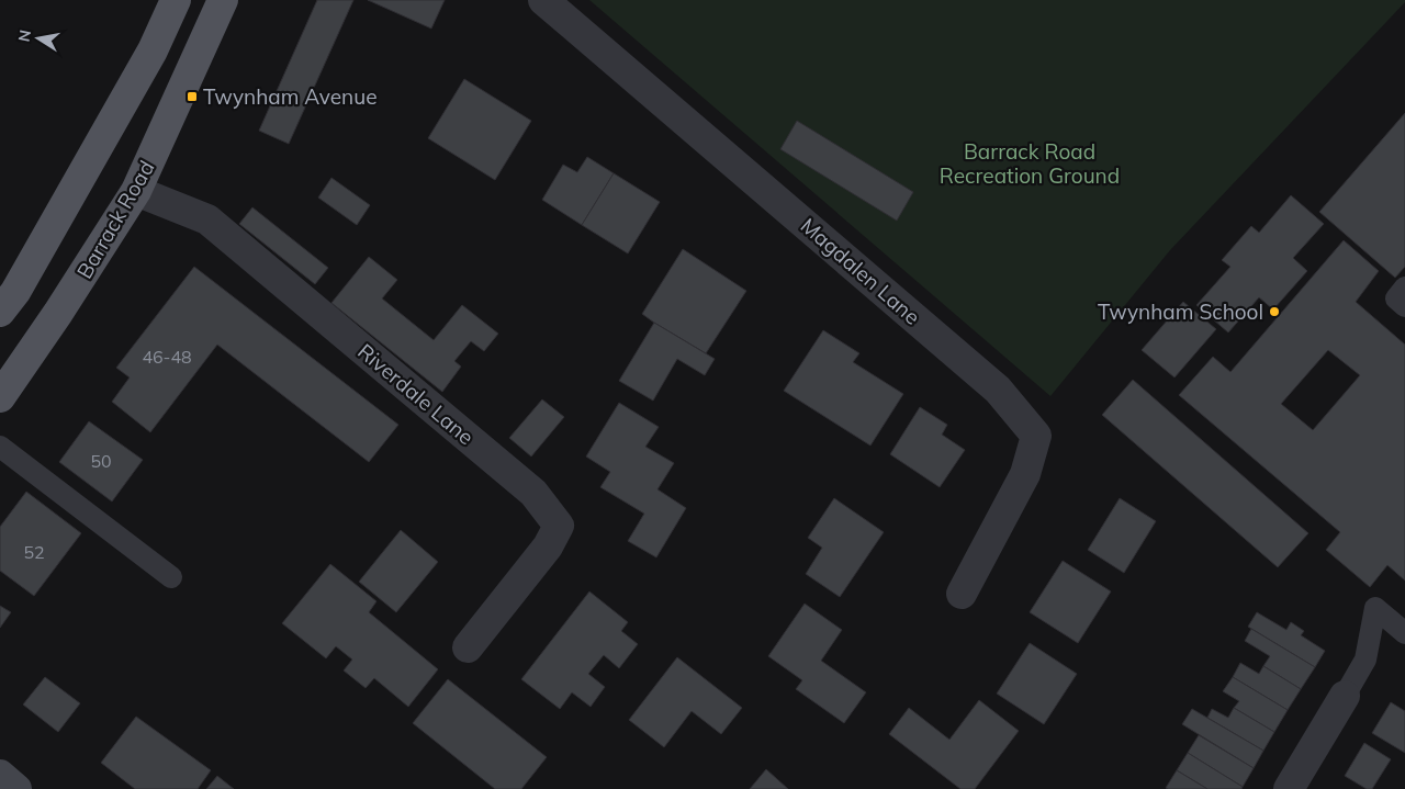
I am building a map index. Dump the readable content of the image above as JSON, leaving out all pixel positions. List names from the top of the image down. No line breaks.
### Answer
{"streets":{"main road":["Barrack Road"],"street":["Magdalen Lane","Riverdale Lane"]},"crossings":[["Barrack Road","Riverdale Lane"]],"parks":["Barrack Road Recreation Ground"],"places":{"transit":["Twynham Avenue"],"other":["Twynham School"]},"house_numbers":["46-48","50","52"],"north":"left"}
